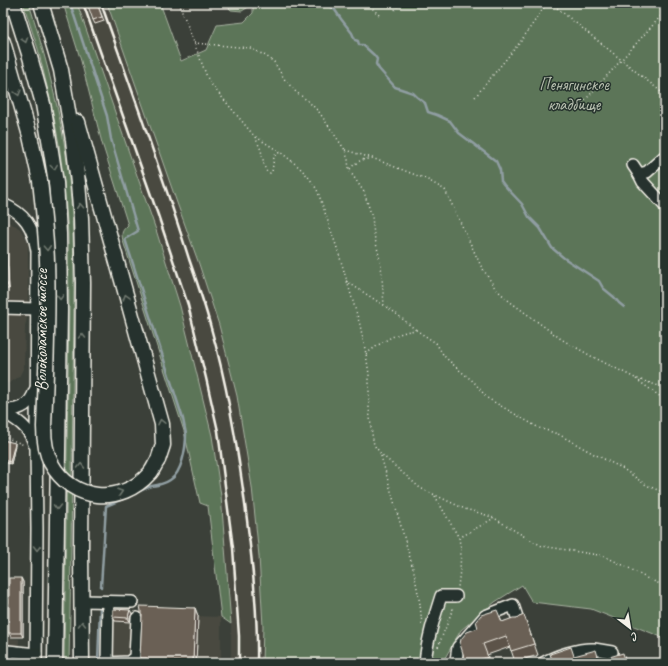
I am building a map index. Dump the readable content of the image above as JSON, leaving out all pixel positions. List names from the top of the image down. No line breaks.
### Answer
{"streets":{"main road":["Волоколамское шоссе"]},"parks":["Пенягинское кладбище"],"north":"bottom right"}
